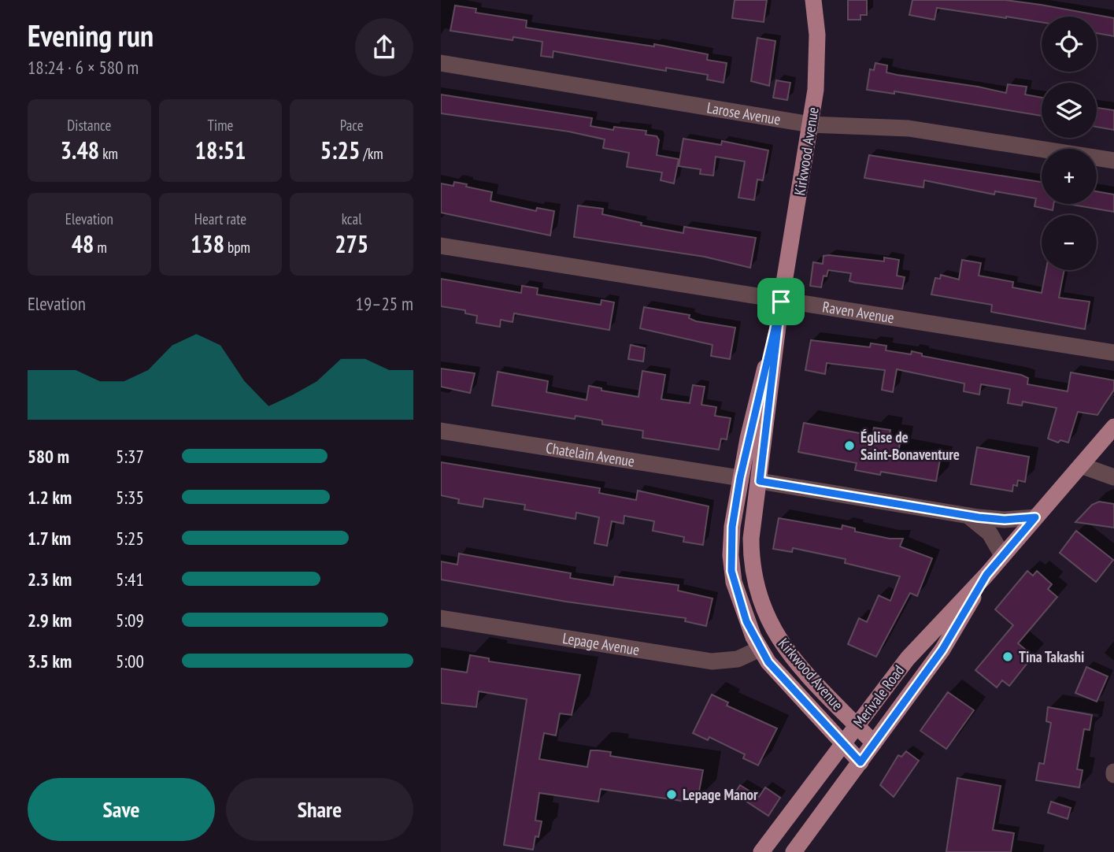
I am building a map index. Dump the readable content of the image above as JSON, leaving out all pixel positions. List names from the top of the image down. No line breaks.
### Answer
{"streets":{"main road":["Kirkwood Avenue","Merivale Road"],"street":["Larose Avenue","Raven Avenue","Chatelain Avenue","Lepage Avenue"]},"crossings":[["Larose Avenue","Kirkwood Avenue"],["Kirkwood Avenue","Raven Avenue"],["Kirkwood Avenue","Chatelain Avenue"],["Kirkwood Avenue","Lepage Avenue"],["Kirkwood Avenue","Merivale Road"]],"places":["Église de Saint-Bonaventure","Tina Takashi","Lepage Manor"],"page":{"heading":["Evening run","18:24 · 6 × 580 m"],"map_buttons":["+","−"],"stats":[["Distance","3.48 km"],["Time","18:51"],["Pace","5:25 /km"],["Elevation","48 m"],["Heart rate","138 bpm"],["kcal","275"]],"chart":["Elevation","19–25 m"],"list":[{"name":"580 m","note":"5:37"},{"name":"1.2 km","note":"5:35"},{"name":"1.7 km","note":"5:25"},{"name":"2.3 km","note":"5:41"},{"name":"2.9 km","note":"5:09"},{"name":"3.5 km","note":"5:00"}],"buttons":["Save","Share"]}}
